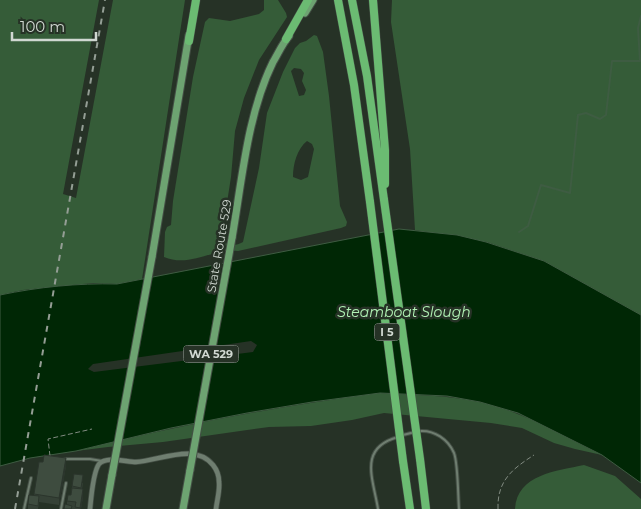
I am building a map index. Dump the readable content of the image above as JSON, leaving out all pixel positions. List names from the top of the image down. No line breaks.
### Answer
{"streets":{"highway":["I 5"],"main road":["State Route 529","WA 529"]},"water":["Steamboat Slough"],"scale_bar":"100 m"}
